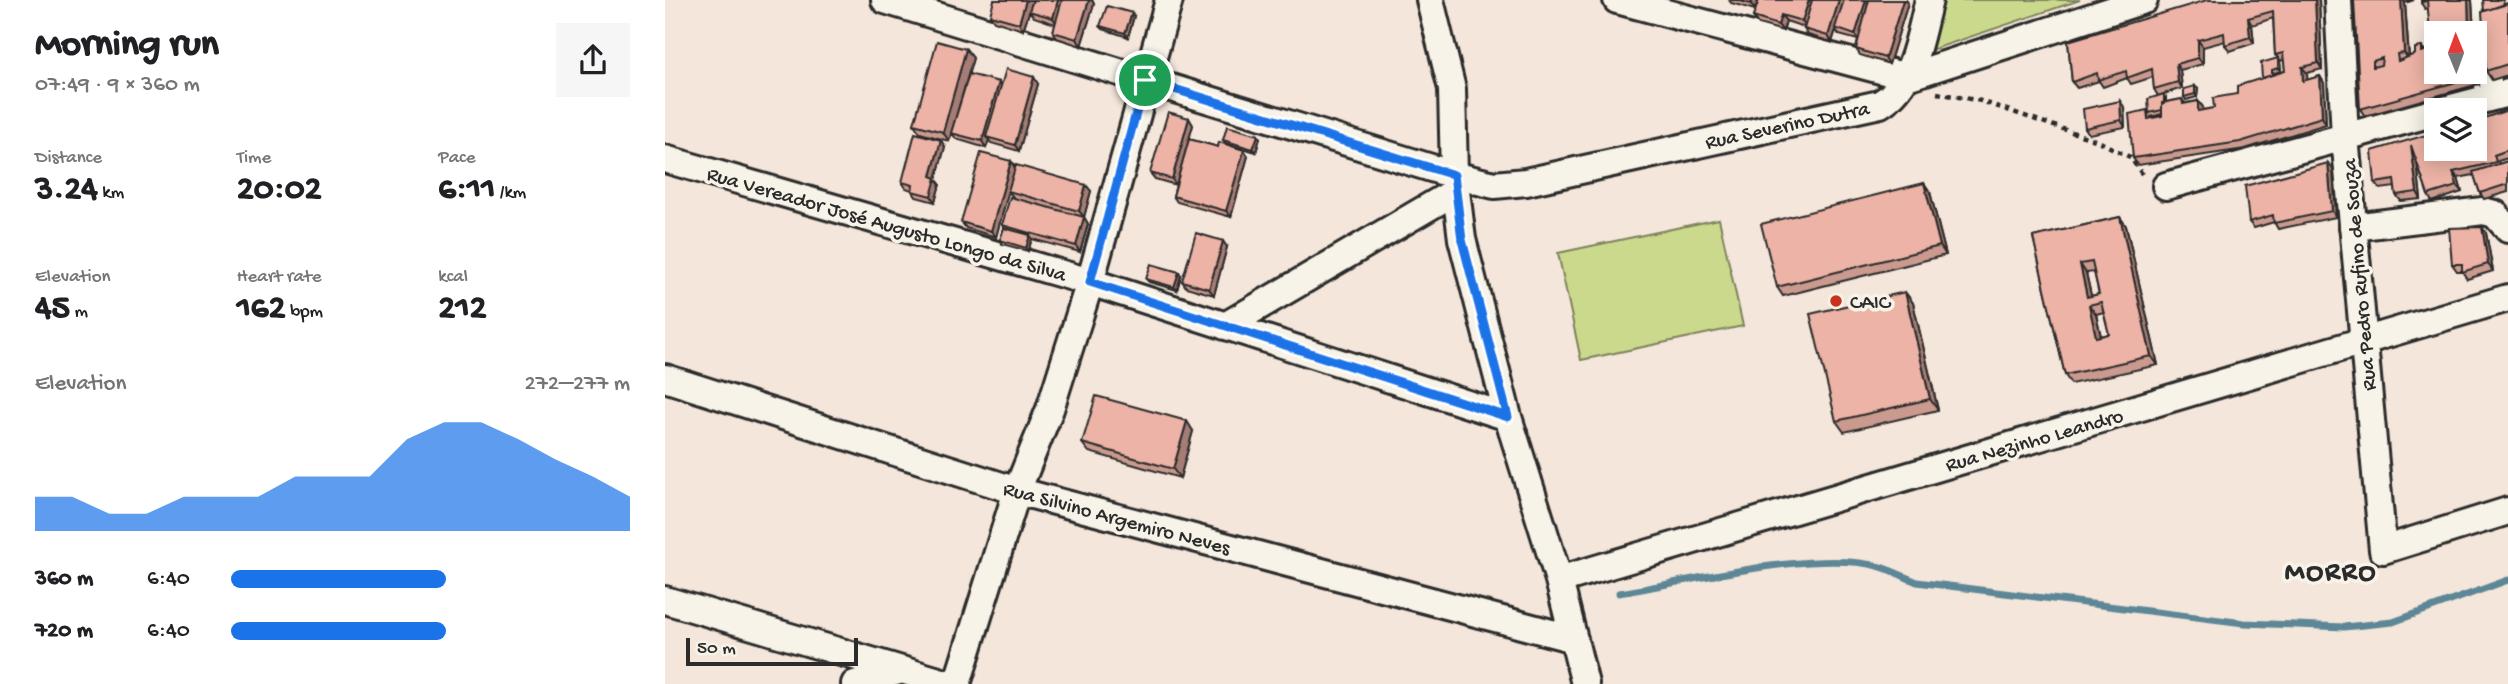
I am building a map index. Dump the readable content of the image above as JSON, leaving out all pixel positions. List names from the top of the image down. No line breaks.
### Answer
{"streets":{"street":["Rua Severino Dutra","Rua Vereador José Augusto Longo da Silva","Rua Pedro Rufino de Souza","Rua Nezinho Leandro","Rua Silvino Argemiro Neves"]},"crossings":[["Rua Pedro Rufino de Souza","Rua Nezinho Leandro"]],"districts":["MORRO"],"places":["CAIC"],"scale_bar":"50 m","north":"top","page":{"heading":["Morning run","07:49 · 9 × 360 m"],"stats":[["Distance","3.24 km"],["Time","20:02"],["Pace","6:11 /km"],["Elevation","45 m"],["Heart rate","162 bpm"],["kcal","212"]],"chart":["Elevation","272–277 m"],"list":[{"name":"360 m","note":"6:40"},{"name":"720 m","note":"6:40"}],"scale":"50 m"}}
